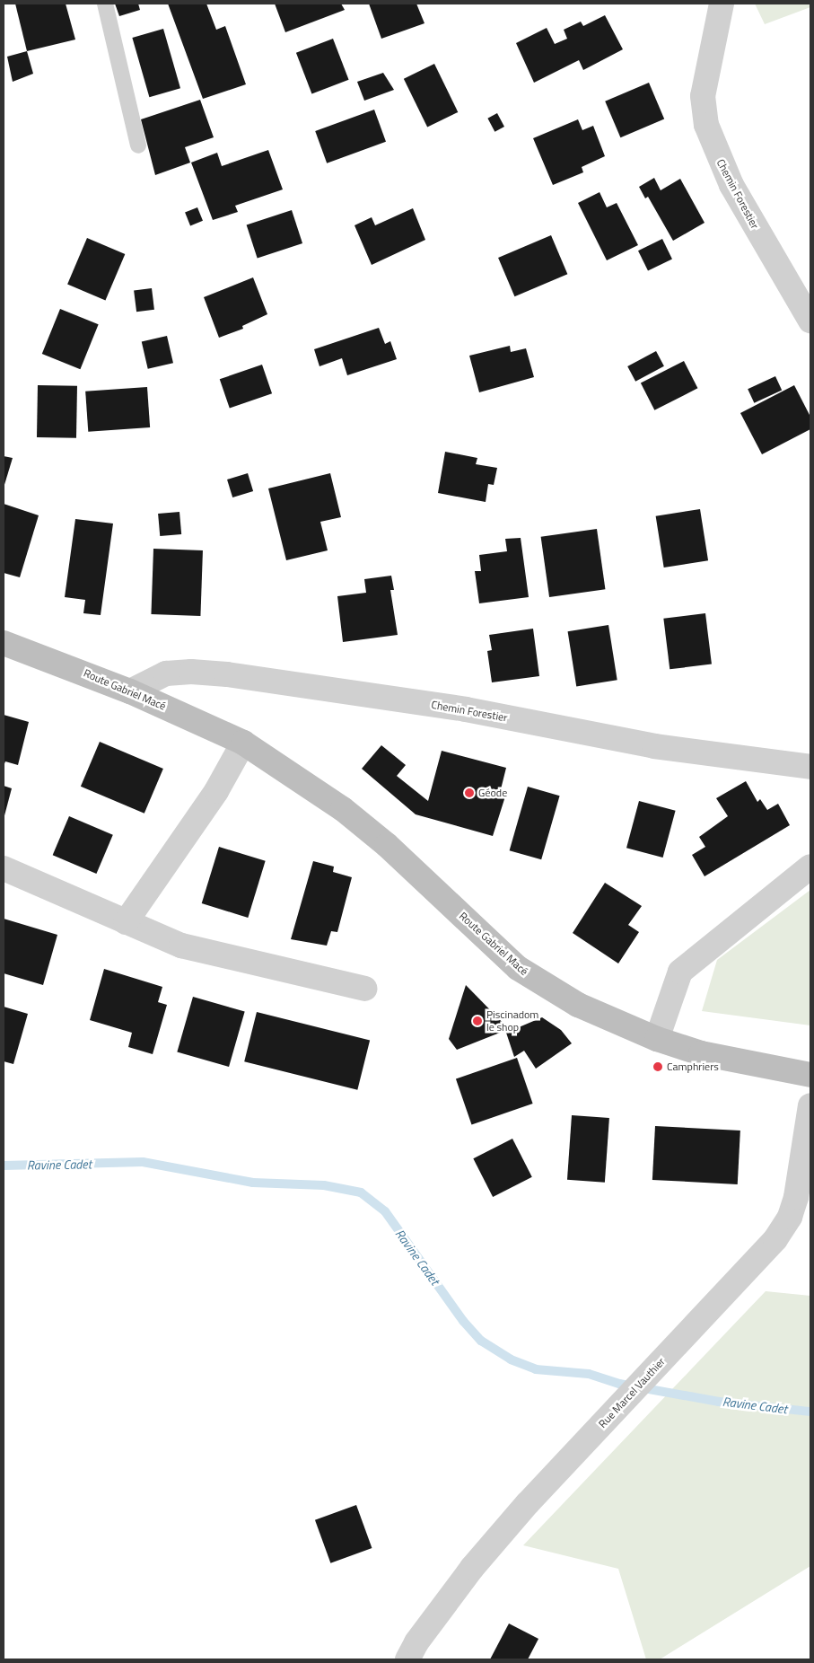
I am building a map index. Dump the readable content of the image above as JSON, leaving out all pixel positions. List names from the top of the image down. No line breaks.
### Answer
{"streets":{"main road":["Route Gabriel Macé"],"street":["Chemin Forestier","Rue Marcel Vauthier"]},"crossings":[["Chemin Forestier","Route Gabriel Macé"]],"water":["Ravine Cadet"],"places":["Géode","Piscinadom le shop","Camphriers"]}
